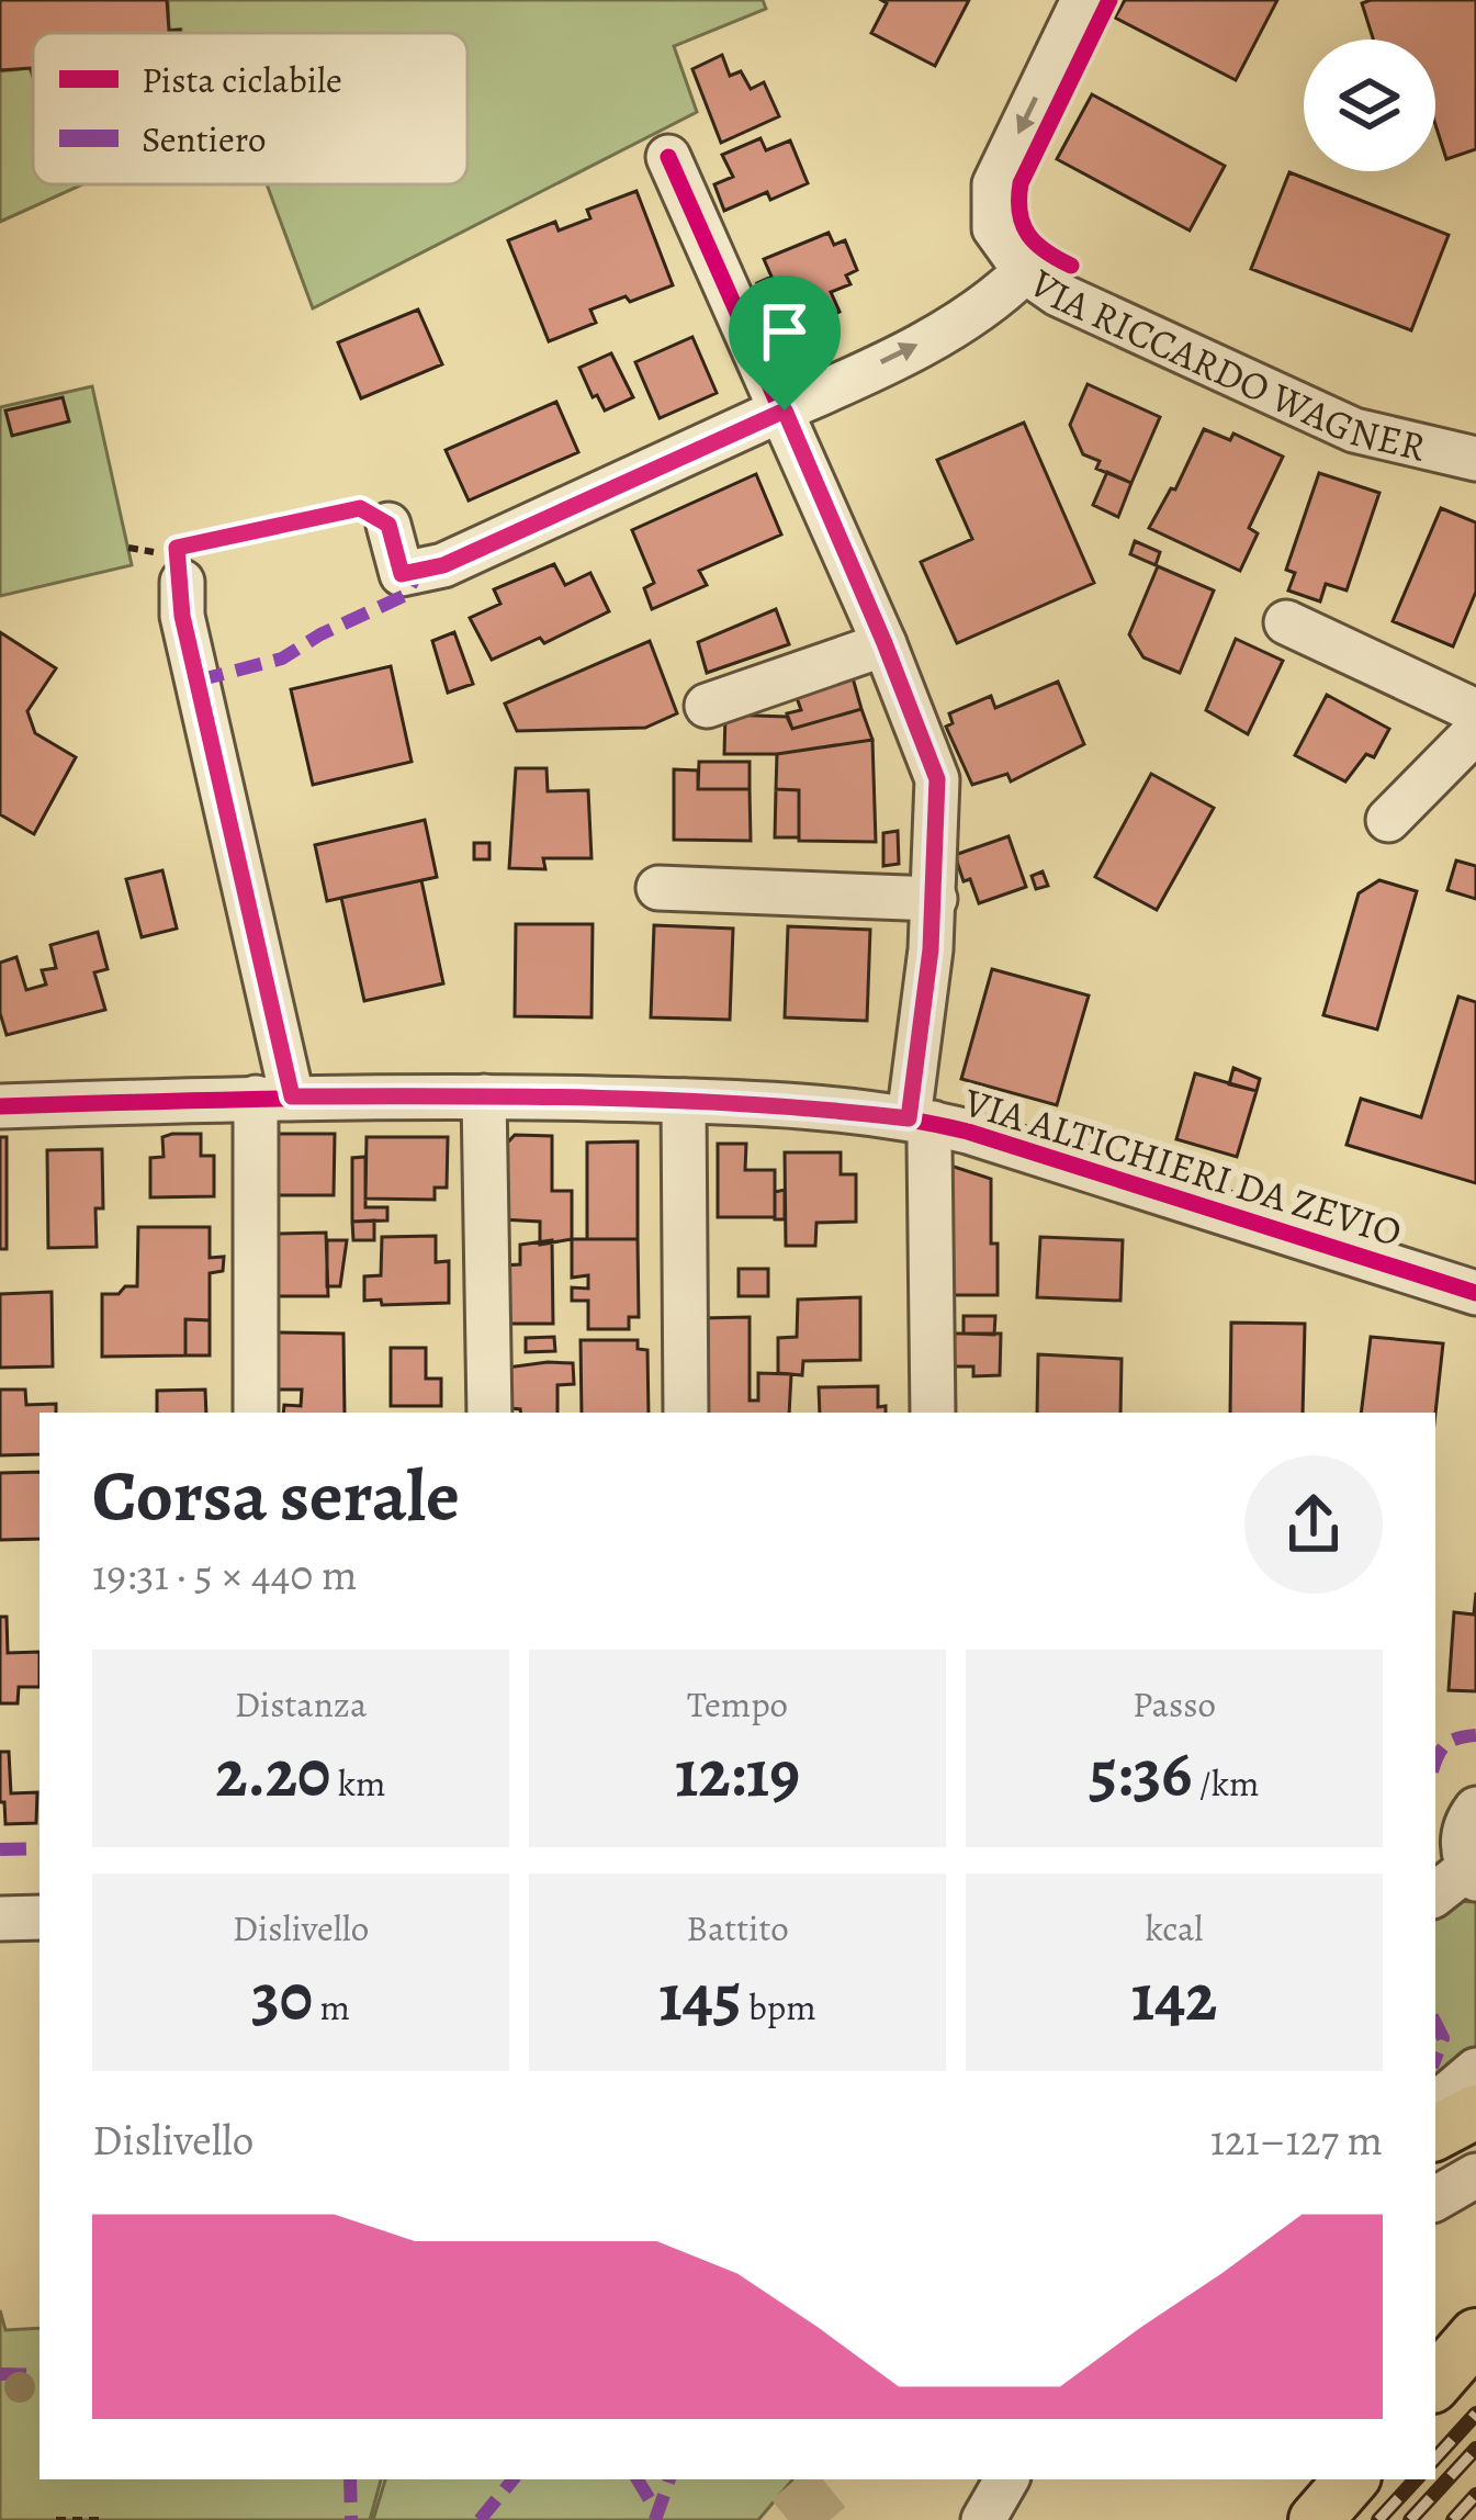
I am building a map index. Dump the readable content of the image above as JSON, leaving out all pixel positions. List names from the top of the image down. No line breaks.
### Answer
{"streets":{"street":["VIA RICCARDO WAGNER","VIA ALTICHIERI DA ZEVIO"]},"legend":["Pista ciclabile","Sentiero"],"page":{"heading":["Corsa serale","19:31 · 5 × 440 m"],"stats":[["Distanza","2.20 km"],["Tempo","12:19"],["Passo","5:36 /km"],["Dislivello","30 m"],["Battito","145 bpm"],["kcal","142"]],"chart":["Dislivello","121–127 m"]}}
